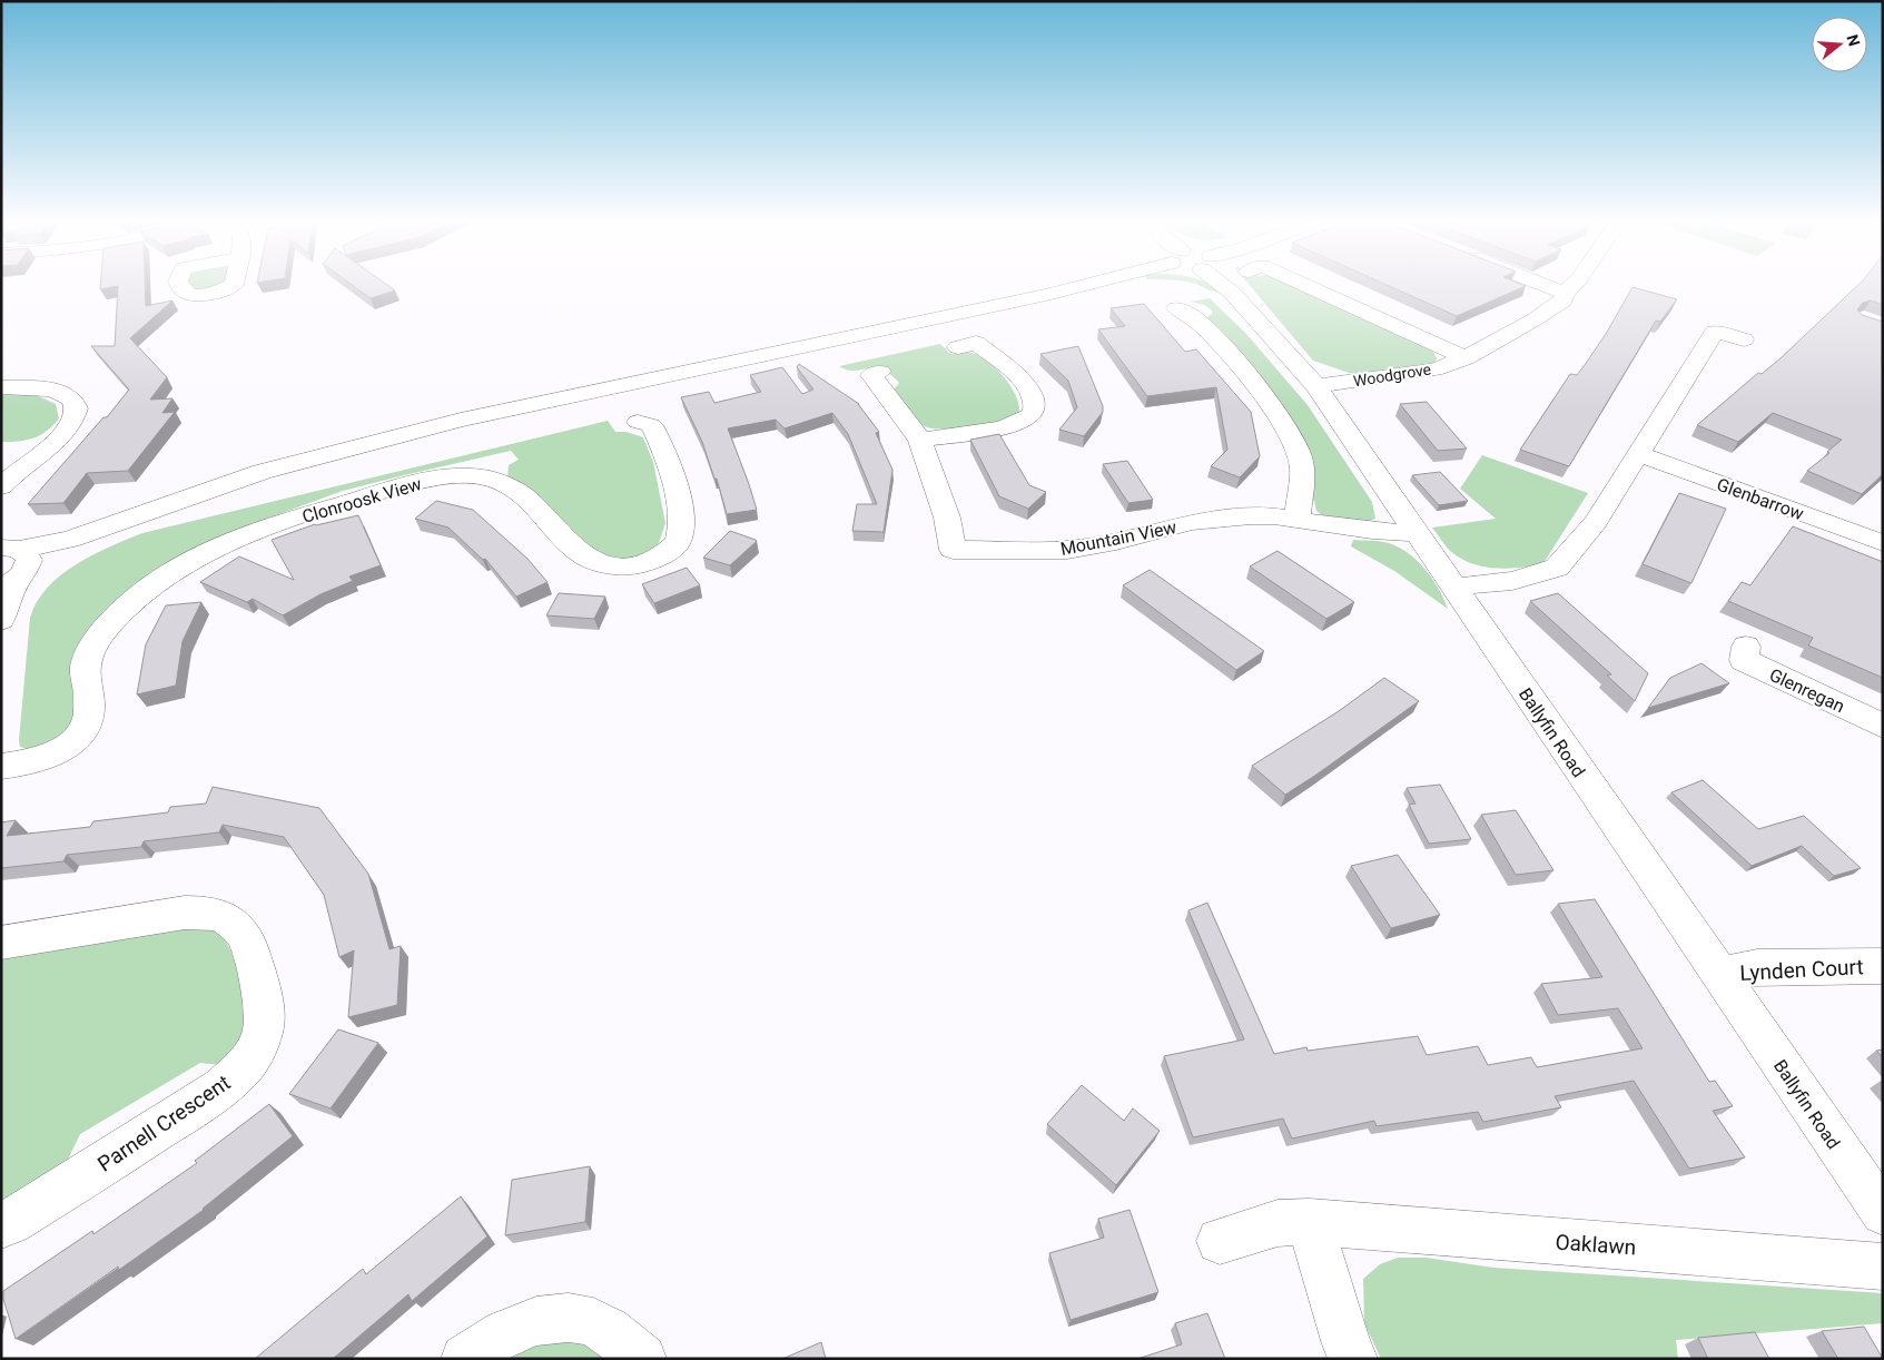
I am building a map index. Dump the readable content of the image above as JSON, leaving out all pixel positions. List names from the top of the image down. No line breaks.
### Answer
{"streets":{"street":["Woodgrove","Glenbarrow","Clonroosk View","Mountain View","Glenregan","Ballyfin Road","Lynden Court","Parnell Crescent","Oaklawn"]},"crossings":[["Woodgrove","Ballyfin Road"],["Mountain View","Ballyfin Road"],["Ballyfin Road","Lynden Court"]],"north":"right"}
